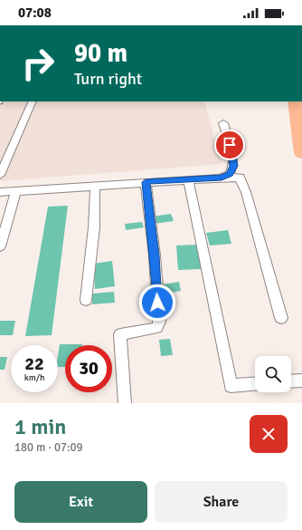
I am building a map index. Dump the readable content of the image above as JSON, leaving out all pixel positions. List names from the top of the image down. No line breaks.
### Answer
{"page":{"status":"07:08","turn":["90 m","Turn right"],"speed":"22 km/h","limit":"30","heading":["1 min","180 m · 07:09"],"buttons":["Exit","Share"]}}
